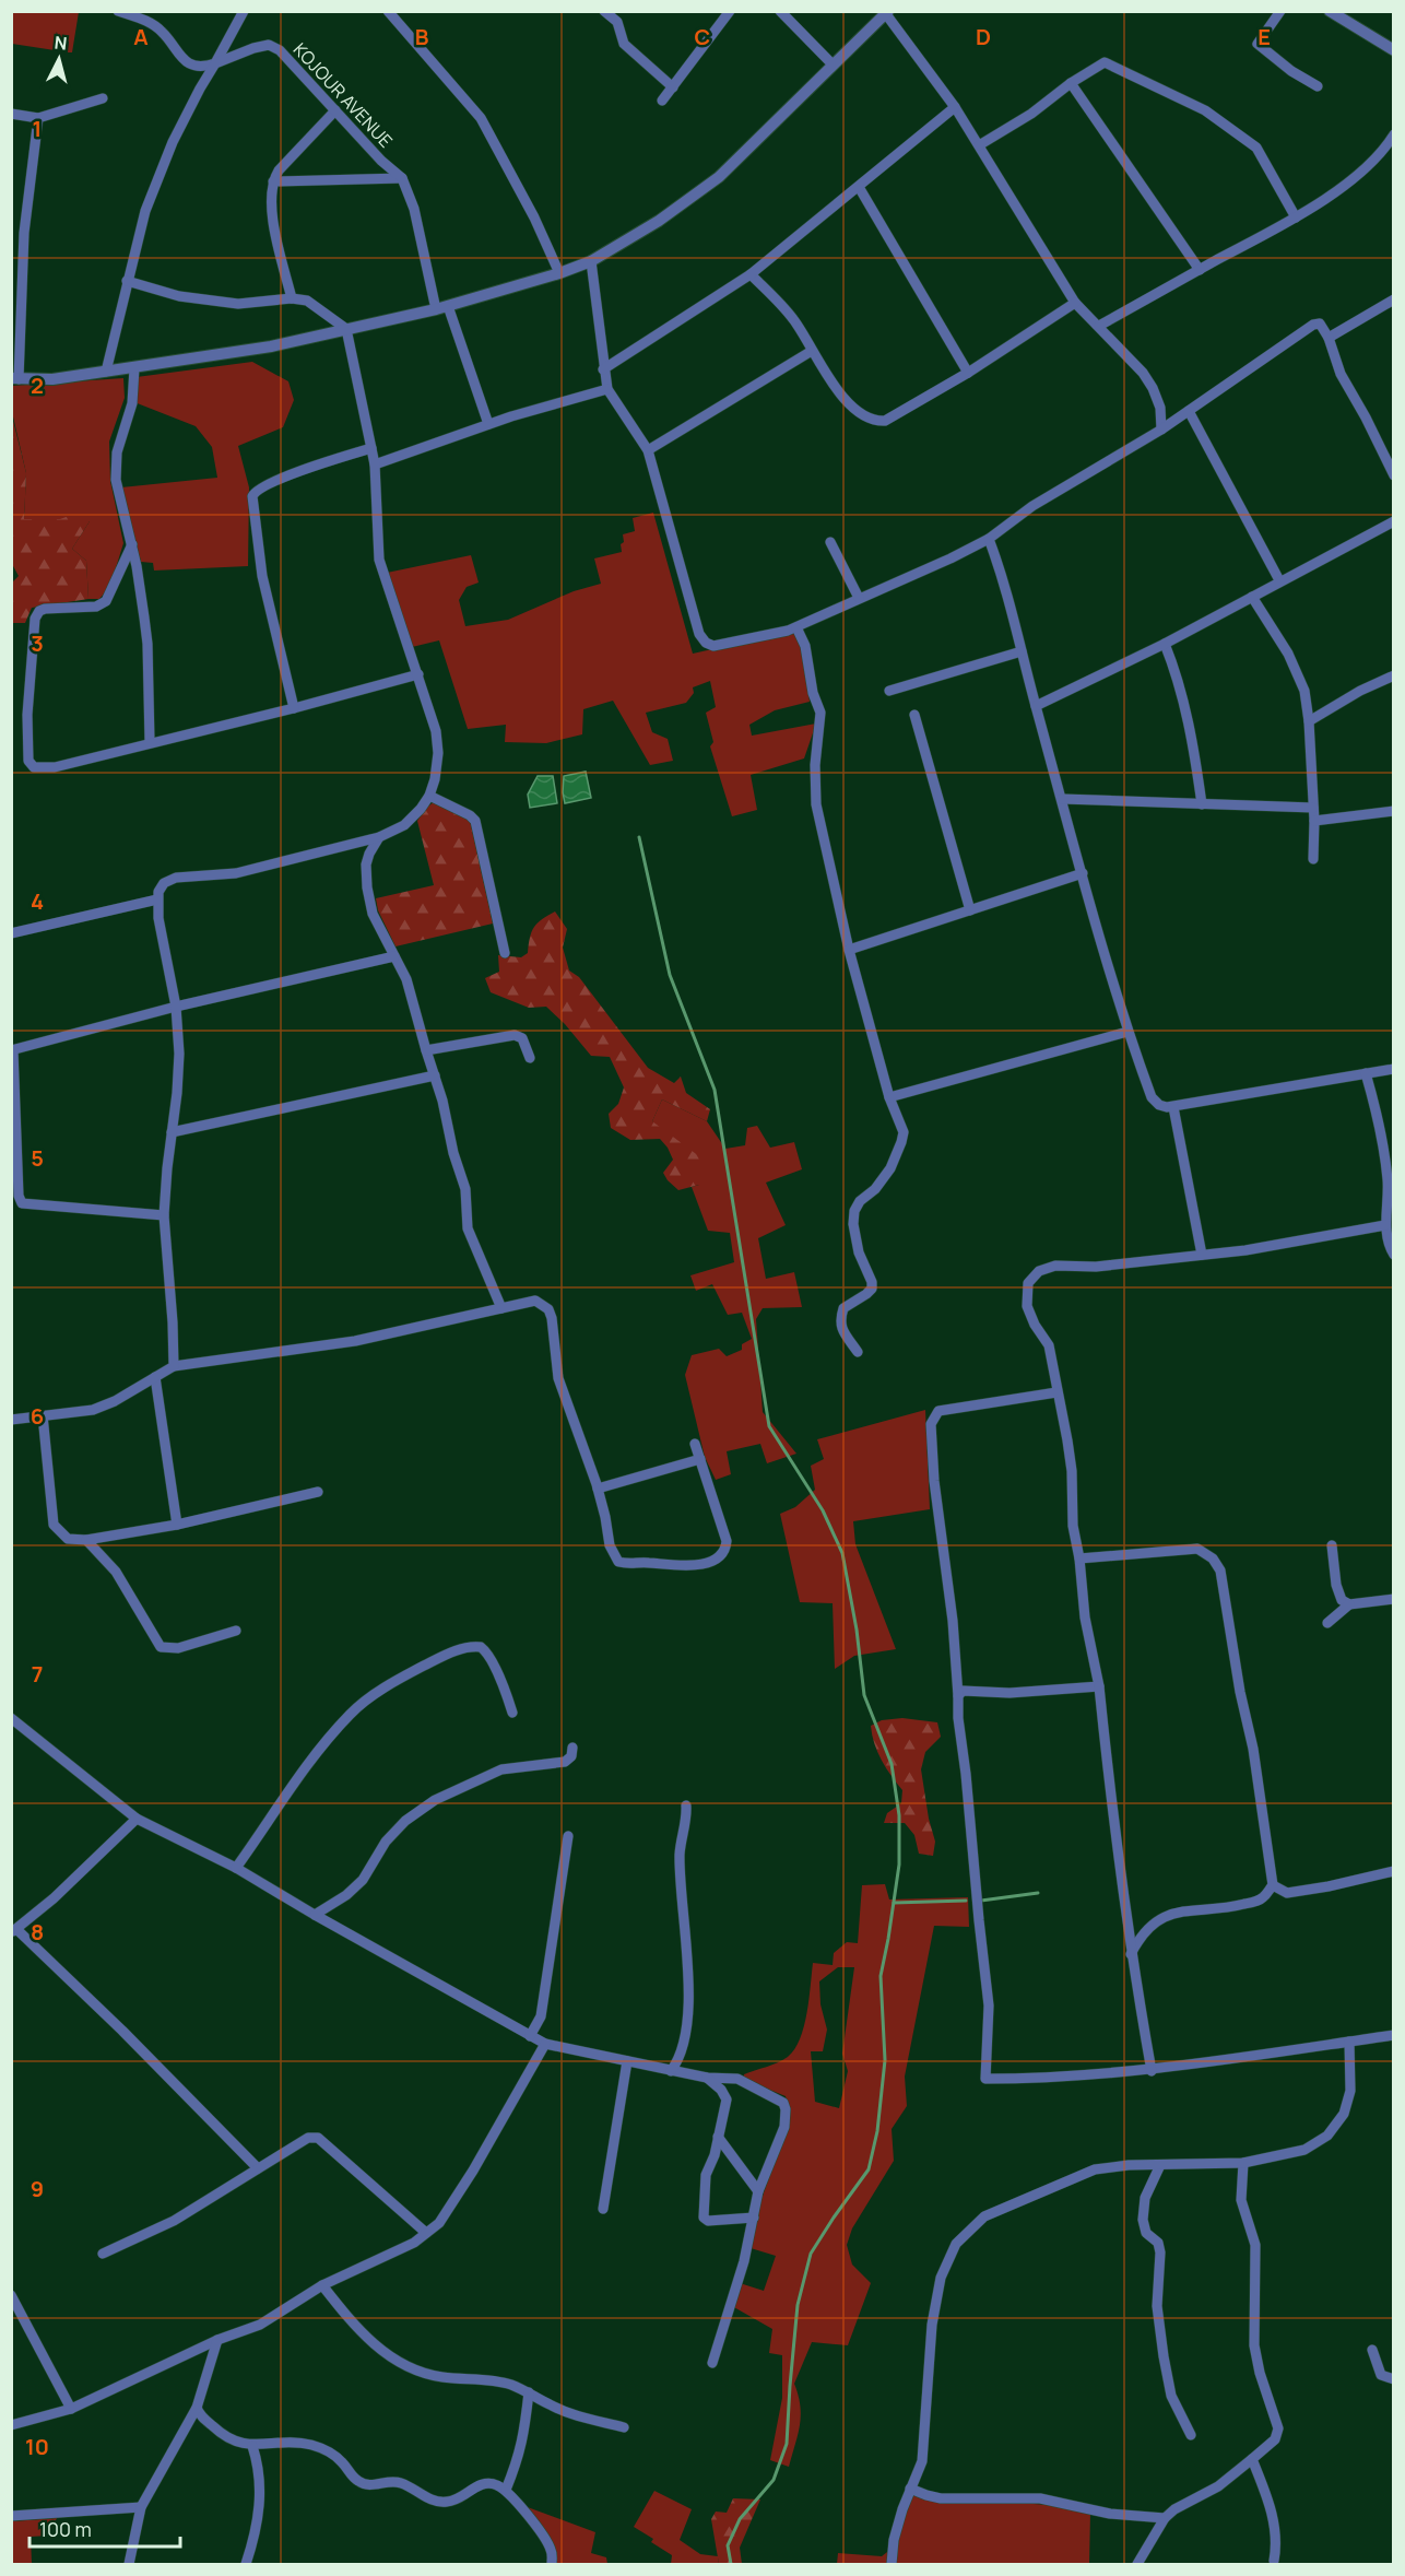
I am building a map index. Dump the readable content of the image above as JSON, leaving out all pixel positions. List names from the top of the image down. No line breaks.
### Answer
{"streets":{"street":["KOJOUR AVENUE"]},"scale_bar":"100 m","north":"top","grid":{"columns":["A","B","C","D","E"],"rows":["1","2","3","4","5","6","7","8","9","10"]}}
